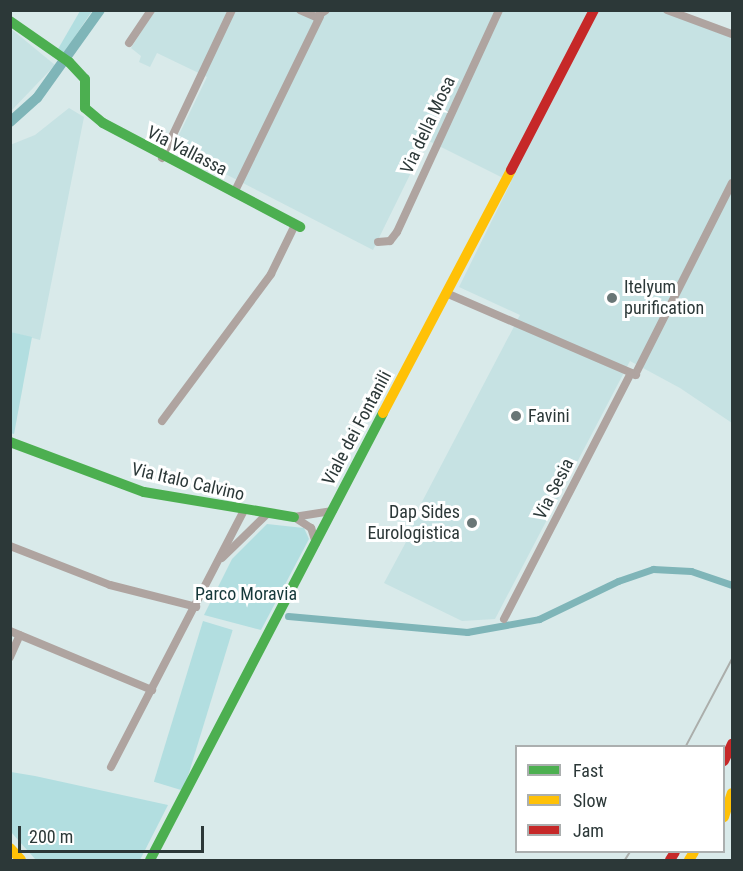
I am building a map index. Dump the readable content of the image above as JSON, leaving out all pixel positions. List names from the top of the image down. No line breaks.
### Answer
{"streets":{"main road":["Via Vallassa","Viale dei Fontanili","Via Italo Calvino"],"street":["Via della Mosa","Via Sesia"]},"parks":["Parco Moravia"],"places":["Itelyum purification","Favini","Dap Sides Eurologistica"],"legend":["Fast","Slow","Jam"],"scale_bar":"200 m"}
